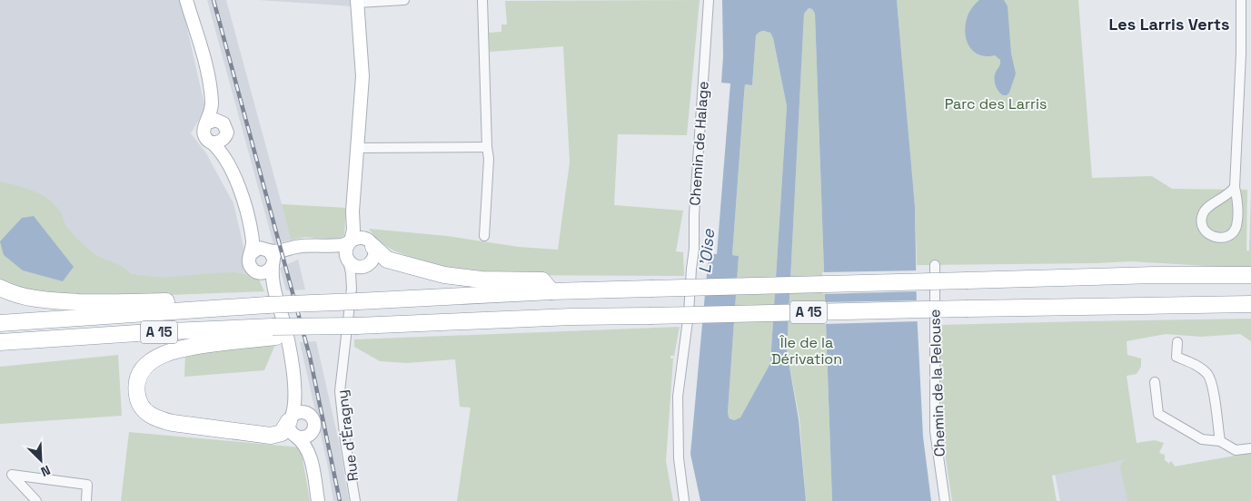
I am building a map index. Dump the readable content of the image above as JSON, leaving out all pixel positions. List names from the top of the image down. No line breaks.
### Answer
{"streets":{"highway":["A 15"],"street":["Chemin de Halage","Chemin de la Pelouse","Rue d'Éragny"]},"crossings":[["A 15","Rue d'Éragny"]],"districts":["Les Larris Verts"],"water":["L'Oise"],"parks":["Parc des Larris","Île de la Dérivation"],"north":"bottom right"}
